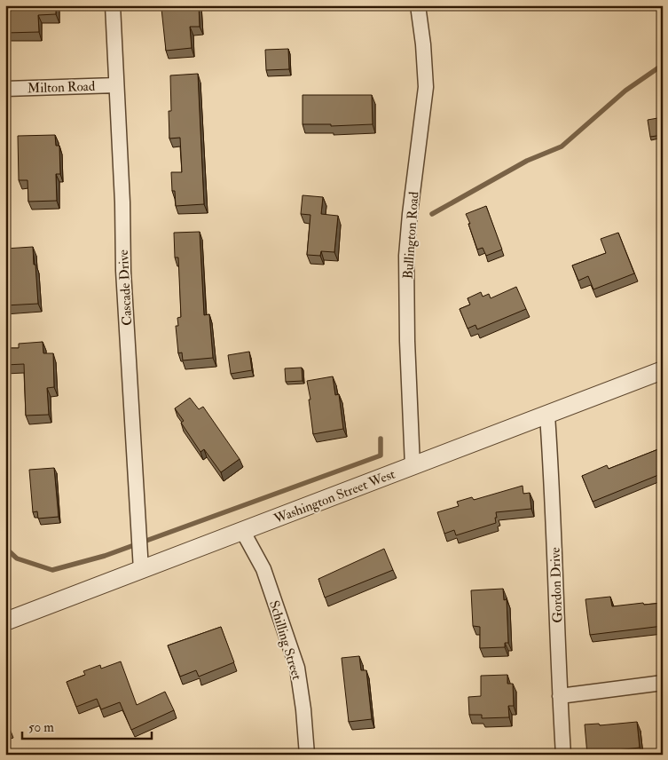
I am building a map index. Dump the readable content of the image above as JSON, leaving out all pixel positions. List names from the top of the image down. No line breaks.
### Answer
{"streets":{"street":["Milton Road","Bullington Road","Cascade Drive","Washington Street West","Gordon Drive","Schilling Street"]},"crossings":[["Milton Road","Cascade Drive"],["Bullington Road","Washington Street West"],["Cascade Drive","Washington Street West"],["Washington Street West","Gordon Drive"],["Washington Street West","Schilling Street"]],"scale_bar":"50 m"}
